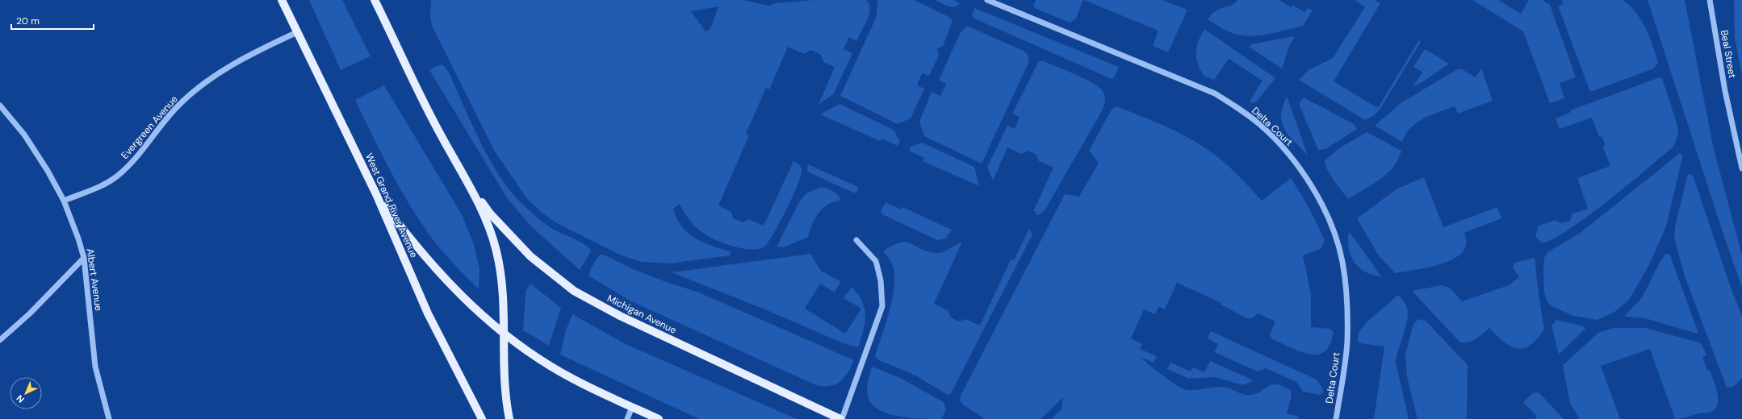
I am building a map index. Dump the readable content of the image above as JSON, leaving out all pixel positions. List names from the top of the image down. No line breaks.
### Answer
{"streets":{"main road":["West Grand River Avenue","Michigan Avenue"],"street":["Beal Street","Delta Court","Evergreen Avenue","Albert Avenue"]},"crossings":[["Evergreen Avenue","West Grand River Avenue"],["Evergreen Avenue","Albert Avenue"]],"scale_bar":"20 m","north":"bottom left"}
